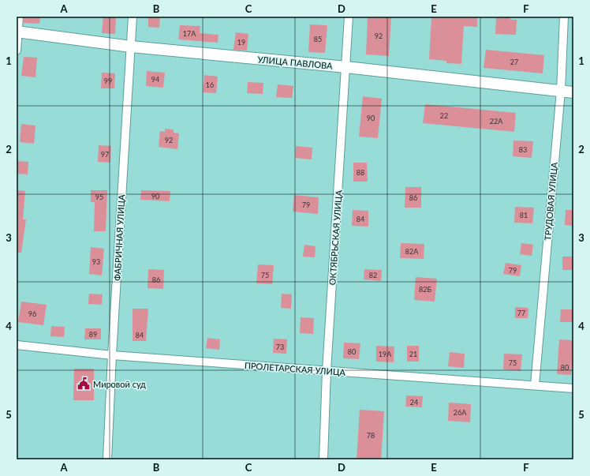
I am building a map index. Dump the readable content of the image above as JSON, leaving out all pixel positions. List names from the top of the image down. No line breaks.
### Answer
{"streets":{"street":["УЛИЦА ПАВЛОВА","ТРУДОВАЯ УЛИЦА","ФАБРИЧНАЯ УЛИЦА","ОКТЯБРЬСКАЯ УЛИЦА","ПРОЛЕТАРСКАЯ УЛИЦА"]},"crossings":[["УЛИЦА ПАВЛОВА","ТРУДОВАЯ УЛИЦА"],["УЛИЦА ПАВЛОВА","ФАБРИЧНАЯ УЛИЦА"],["УЛИЦА ПАВЛОВА","ОКТЯБРЬСКАЯ УЛИЦА"],["ТРУДОВАЯ УЛИЦА","ПРОЛЕТАРСКАЯ УЛИЦА"],["ФАБРИЧНАЯ УЛИЦА","ПРОЛЕТАРСКАЯ УЛИЦА"],["ОКТЯБРЬСКАЯ УЛИЦА","ПРОЛЕТАРСКАЯ УЛИЦА"]],"places":{"public building":["Мировой суд"]},"house_numbers":["17А","92","85","19","27","94","99","16","22","90","22А","92","83","97","88","90","95","86","79","81","84","82А","93","79","75","82","86","82Б","77","96","89","84","73","80","19А","21","75","80","24","26А","78"],"grid":{"columns":["A","B","C","D","E","F"],"rows":["1","2","3","4","5"]}}
